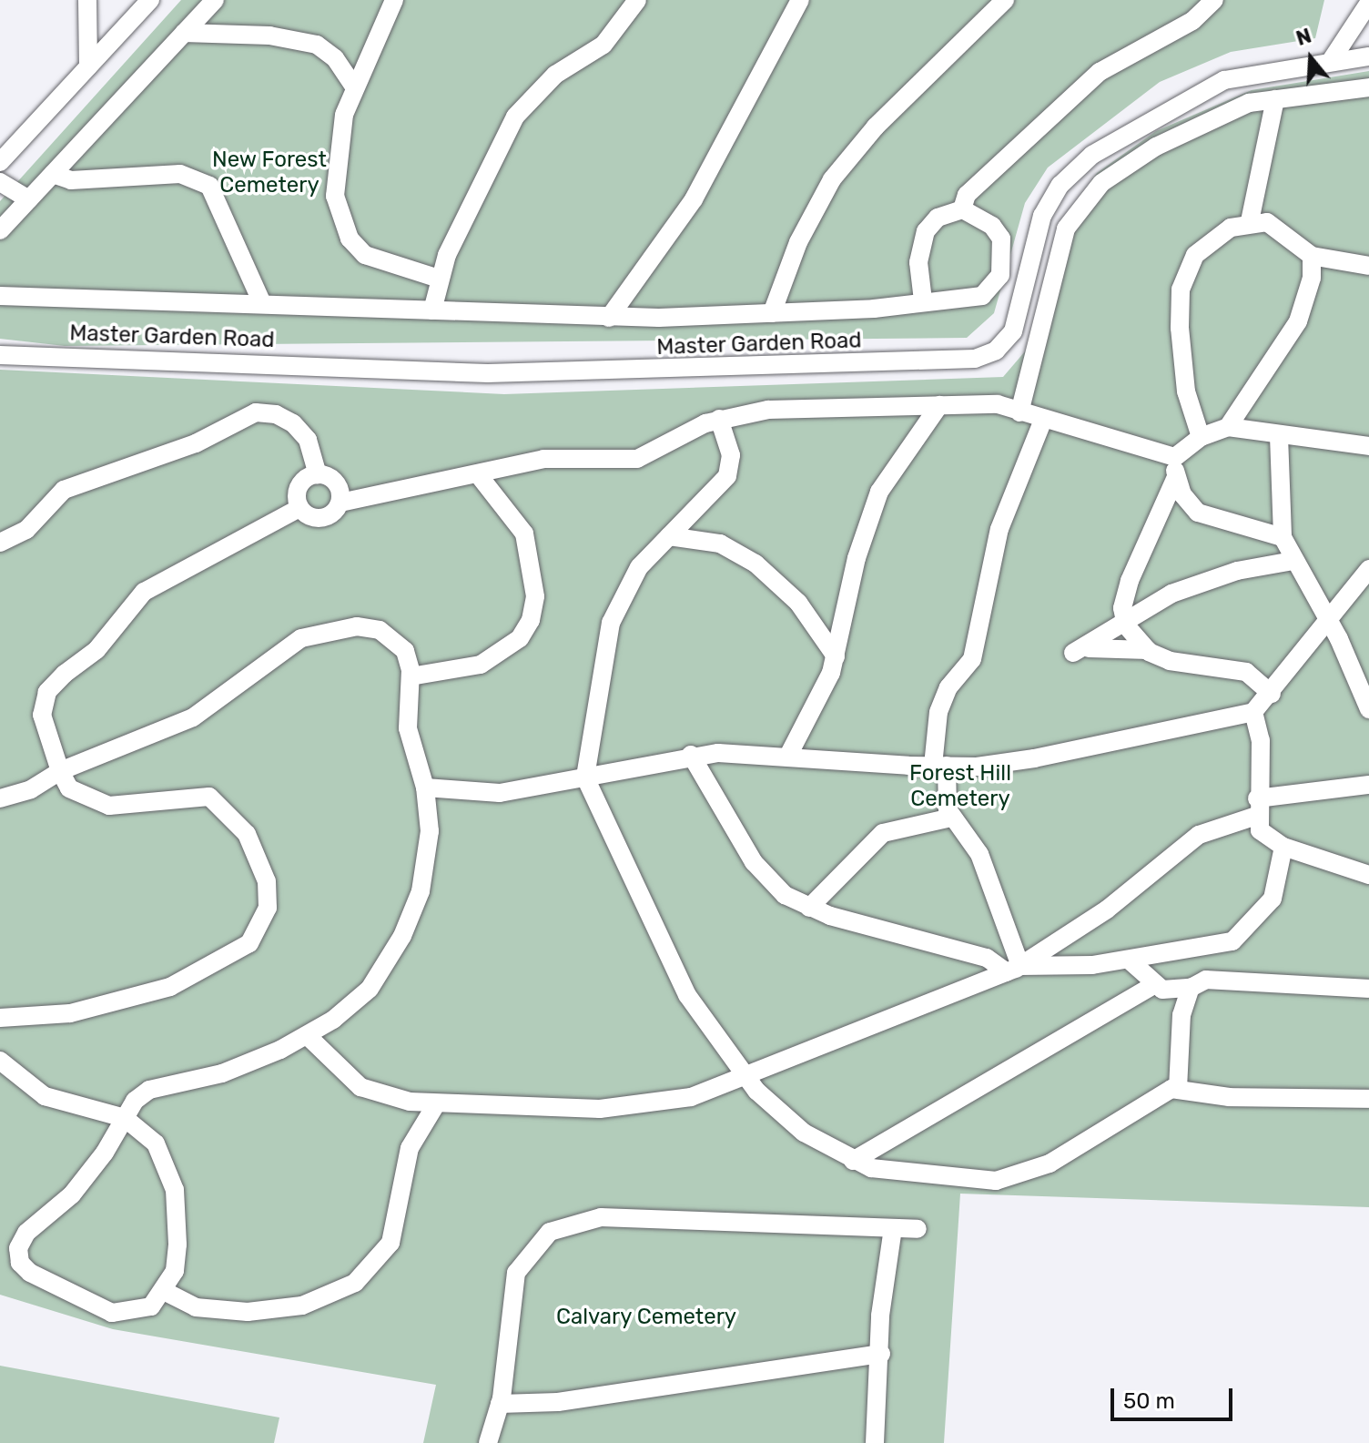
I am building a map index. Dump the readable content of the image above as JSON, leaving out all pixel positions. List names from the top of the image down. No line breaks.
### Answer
{"streets":{"street":["Master Garden Road"]},"parks":["New Forest Cemetery","Forest Hill Cemetery","Calvary Cemetery"],"scale_bar":"50 m","north":"top"}
